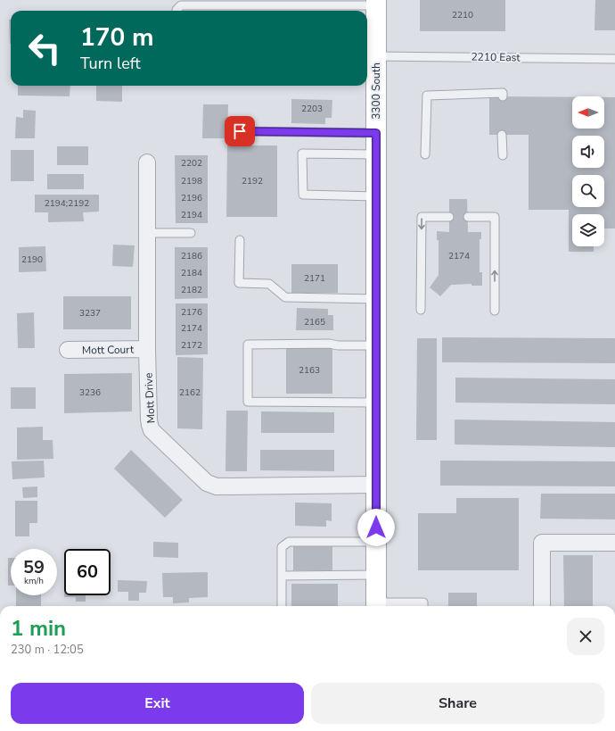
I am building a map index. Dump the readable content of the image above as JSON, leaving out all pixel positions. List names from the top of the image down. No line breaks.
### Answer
{"streets":{"main road":["3300 South"],"street":["Mott Court","Mott Drive"],"lane":["2210 East"]},"crossings":[["2210 East","3300 South"],["3300 South","Mott Drive"],["Mott Court","Mott Drive"]],"house_numbers":["2210","2203","2202","2198","2192","2196","2194;2192","2194","2186","2174","2190","2184","2171","2182","2176","3237","2165","2174","2172","2163","3236","2162"],"north":"left","page":{"turn":["170 m","Turn left"],"speed":"59 km/h","limit":"60","heading":["1 min","230 m · 12:05"],"buttons":["Exit","Share"]}}
